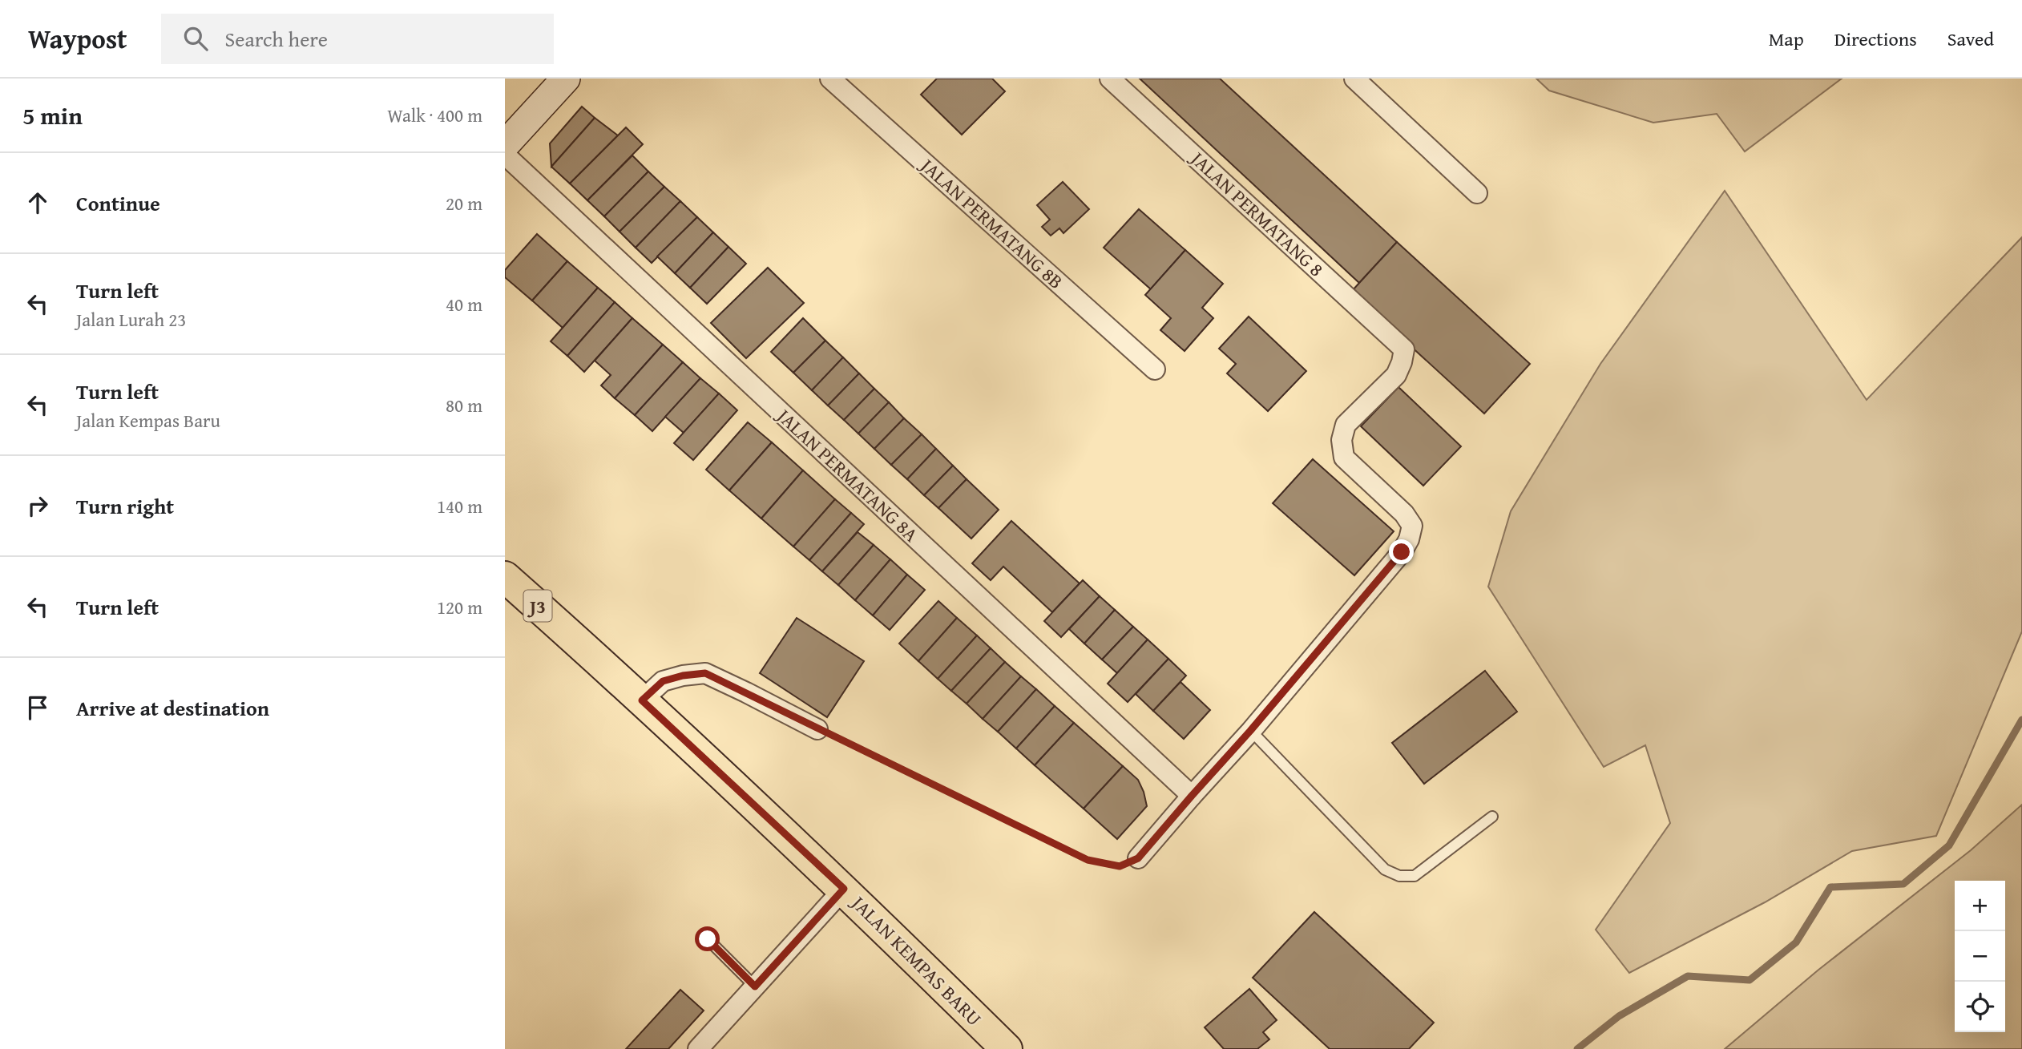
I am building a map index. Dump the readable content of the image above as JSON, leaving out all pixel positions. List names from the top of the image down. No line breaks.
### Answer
{"streets":{"main road":["J3","JALAN KEMPAS BARU"],"street":["JALAN PERMATANG 8","JALAN PERMATANG 8B","JALAN PERMATANG 8A"]},"page":{"header":"Waypost","search":"Search here","nav":["Map","Directions","Saved"],"heading":["5 min","Walk · 400 m"],"list":[["Continue","20 m"],["Turn left","Jalan Lurah 23","40 m"],["Turn left","Jalan Kempas Baru","80 m"],["Turn right","140 m"],["Turn left","120 m"],"Arrive at destination"],"map_buttons":["+","−"]}}
